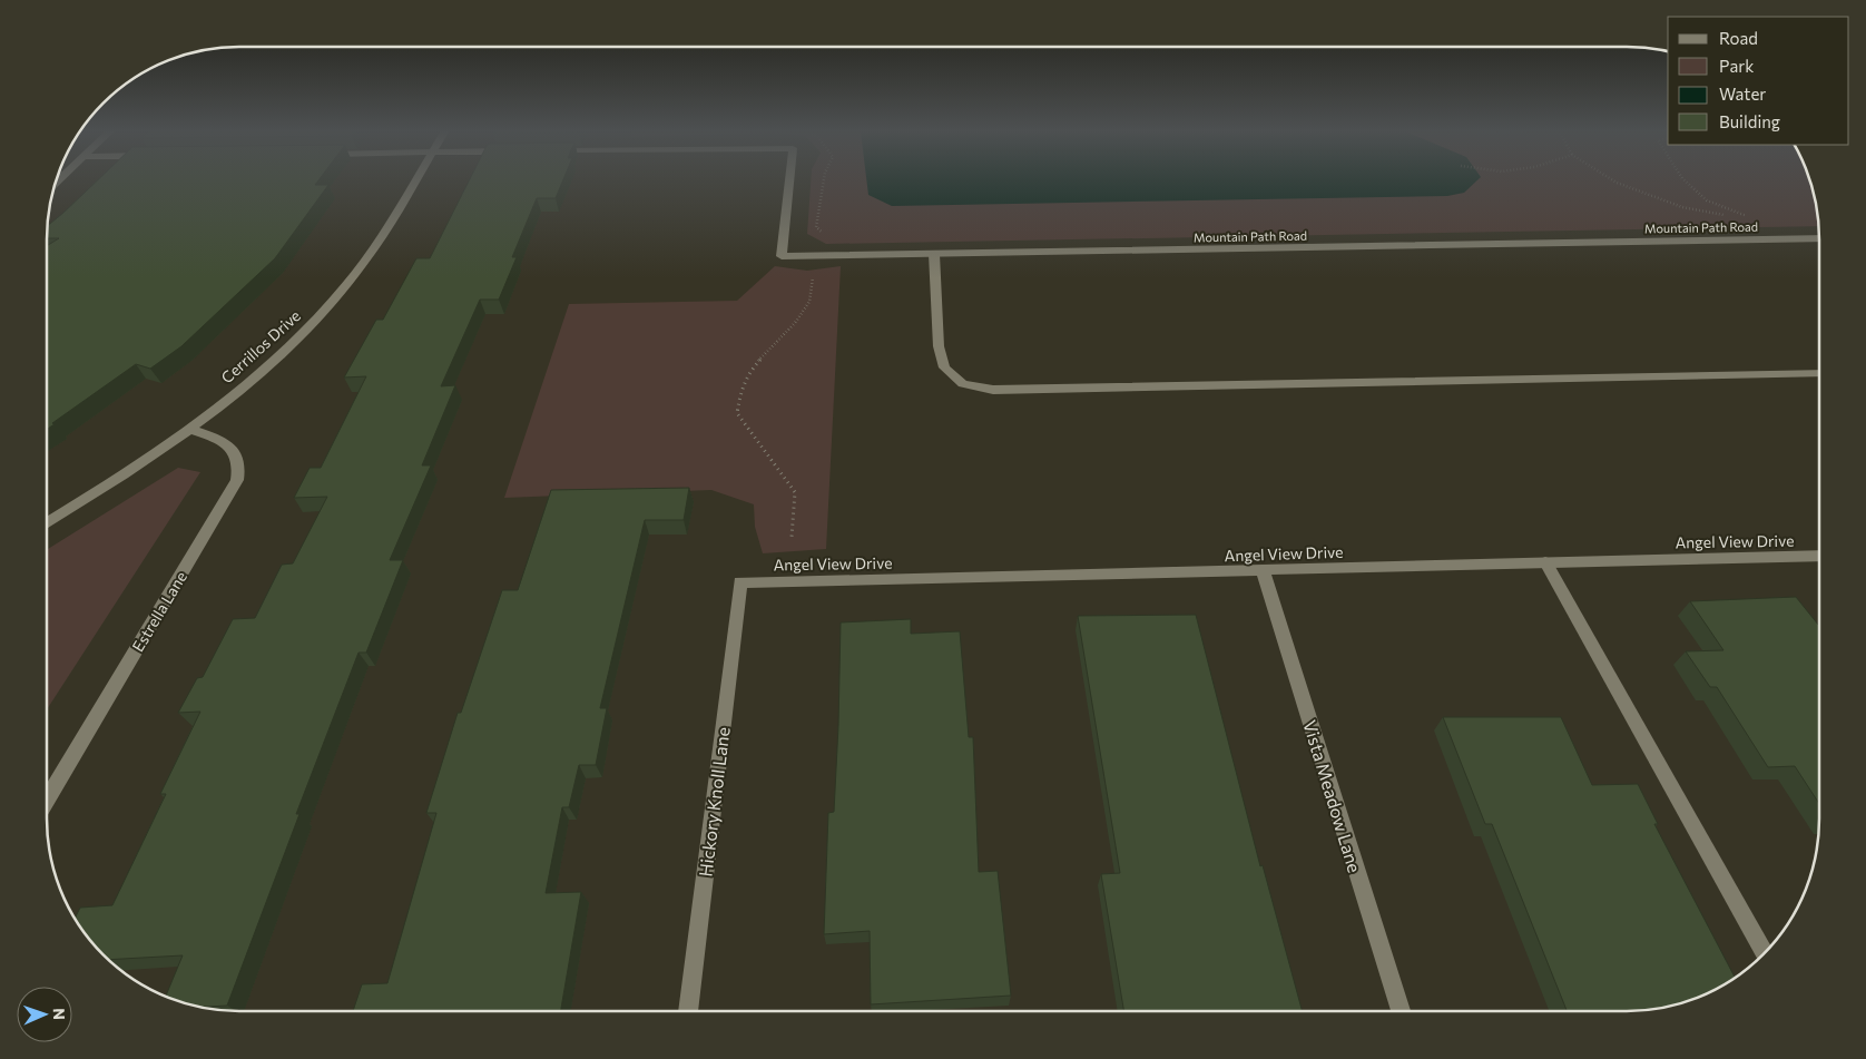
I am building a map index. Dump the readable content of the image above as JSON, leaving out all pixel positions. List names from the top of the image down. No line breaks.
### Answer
{"streets":{"street":["Mountain Path Road","Cerrillos Drive","Angel View Drive","Estrella Lane","Vista Meadow Lane","Hickory Knoll Lane"]},"crossings":[["Cerrillos Drive","Estrella Lane"],["Angel View Drive","Vista Meadow Lane"],["Angel View Drive","Hickory Knoll Lane"]],"legend":["Road","Park","Water","Building"],"north":"right"}
